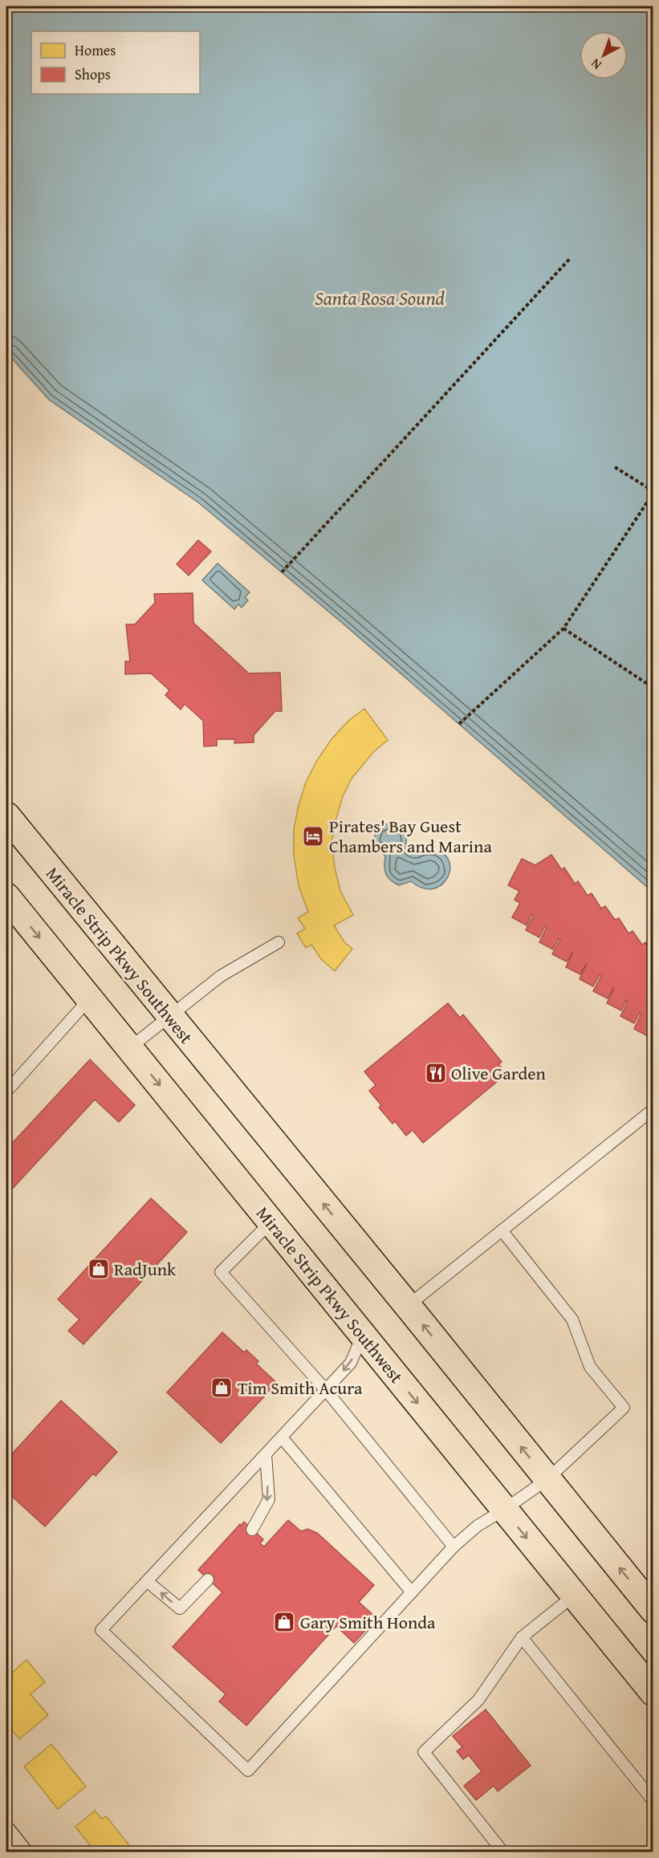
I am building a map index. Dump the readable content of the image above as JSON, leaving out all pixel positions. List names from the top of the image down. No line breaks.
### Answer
{"streets":{"highway":["Miracle Strip Pkwy Southwest"]},"water":["Santa Rosa Sound"],"places":{"hotel":["Pirates' Bay Guest Chambers and Marina"],"restaurant":["Olive Garden"],"shop":["RadJunk","Tim Smith Acura","Gary Smith Honda"]},"legend":["Homes","Shops"],"north":"bottom left"}
